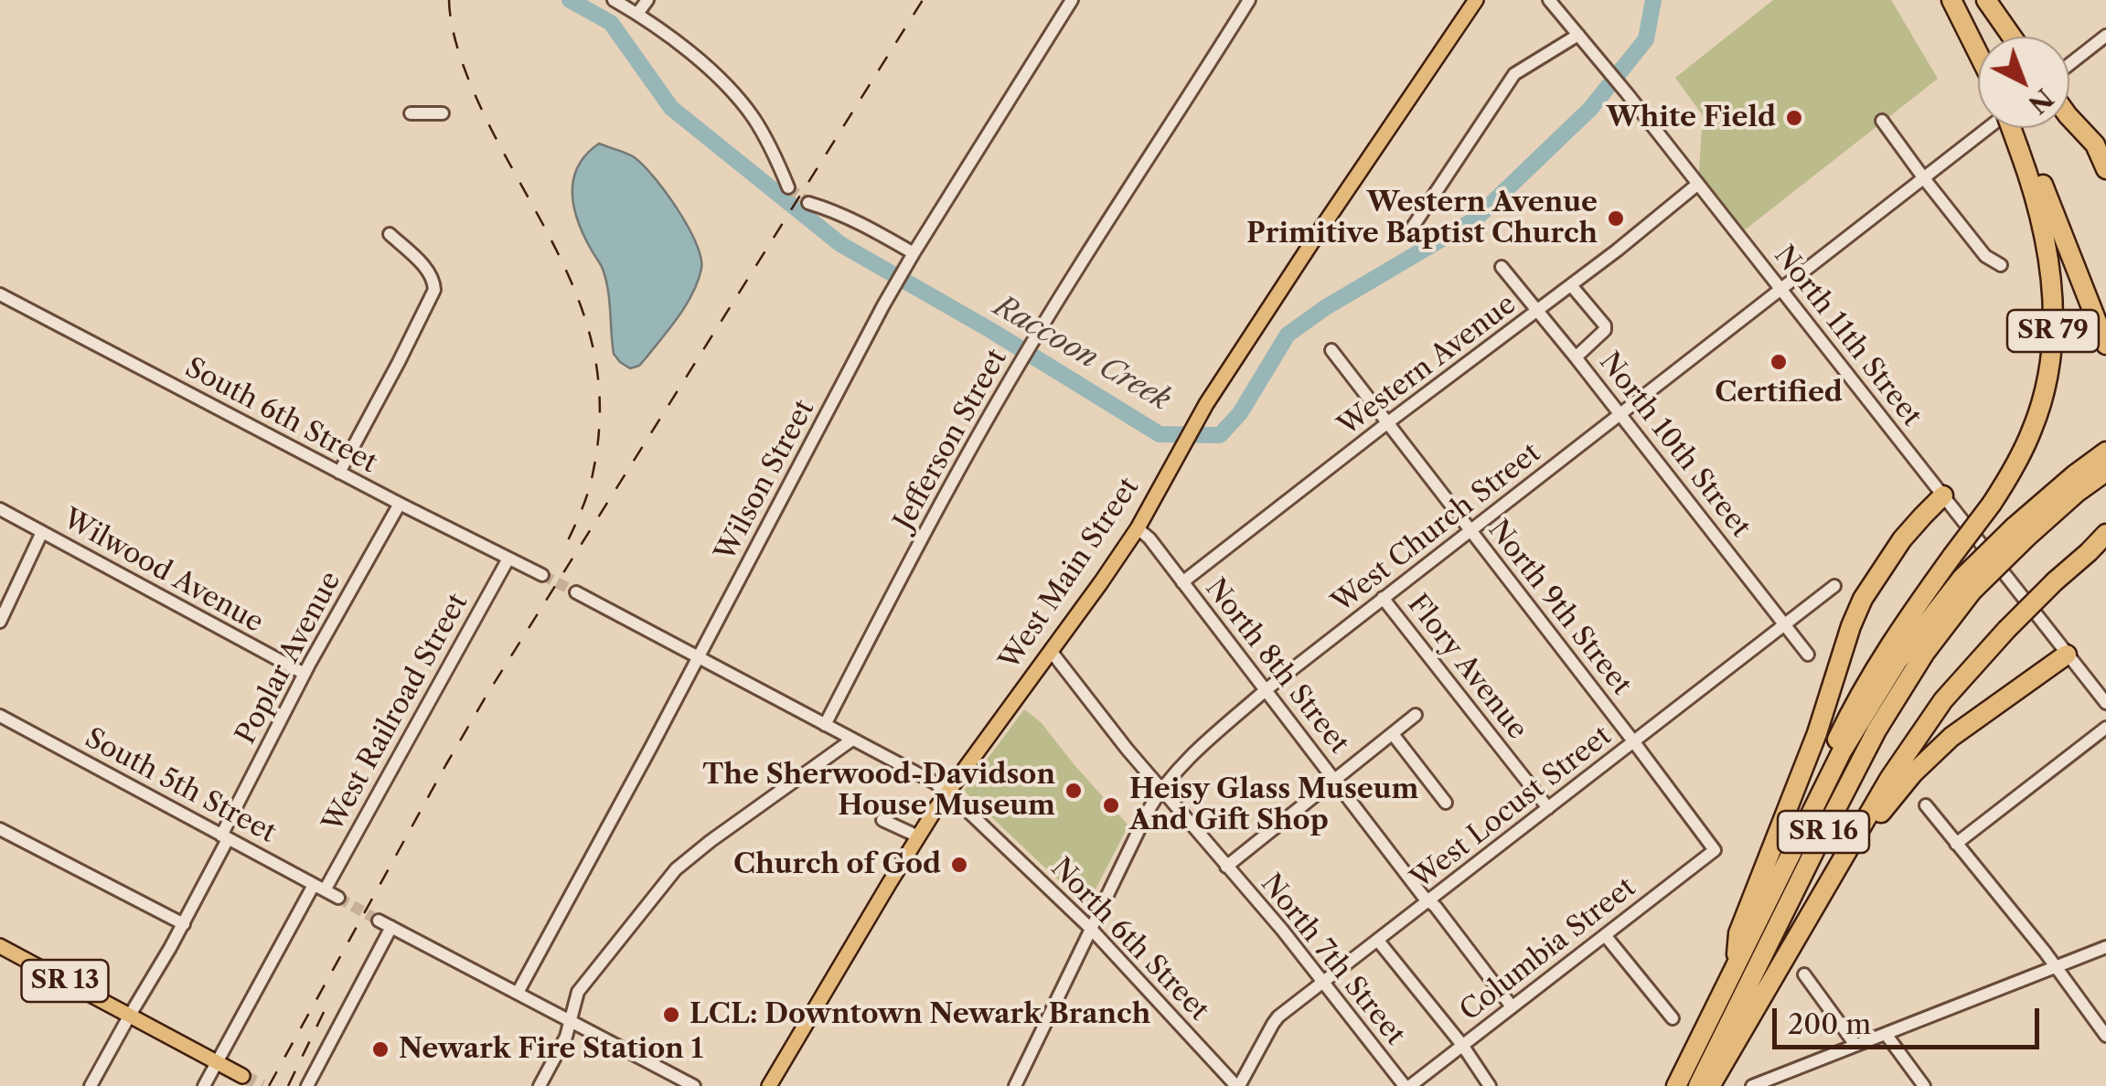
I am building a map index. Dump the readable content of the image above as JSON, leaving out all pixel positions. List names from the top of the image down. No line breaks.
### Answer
{"streets":{"highway":["SR 79","SR 16"],"main road":["West Main Street","SR 13"],"street":["North 11th Street","Western Avenue","South 6th Street","Jefferson Street","North 10th Street","Wilson Street","West Church Street","Wilwood Avenue","North 9th Street","Poplar Avenue","North 8th Street","Flory Avenue","West Railroad Street","South 5th Street","West Locust Street","North 6th Street","Columbia Street","North 7th Street"]},"crossings":[["SR 79","SR 16"],["North 11th Street","Western Avenue"],["North 11th Street","West Church Street"],["Western Avenue","North 10th Street"],["Western Avenue","North 9th Street"],["Western Avenue","North 8th Street"],["South 6th Street","Poplar Avenue"],["South 6th Street","West Railroad Street"],["North 10th Street","West Church Street"],["North 10th Street","West Locust Street"],["West Church Street","North 9th Street"],["West Church Street","North 8th Street"],["West Church Street","Flory Avenue"],["West Church Street","North 6th Street"],["West Church Street","North 7th Street"],["Wilwood Avenue","Poplar Avenue"],["West Main Street","North 8th Street"],["West Main Street","North 6th Street"],["West Main Street","North 7th Street"],["North 9th Street","West Locust Street"],["North 9th Street","Columbia Street"],["Poplar Avenue","South 5th Street"],["Poplar Avenue","SR 13"],["North 8th Street","West Locust Street"],["North 8th Street","Columbia Street"],["Flory Avenue","West Locust Street"],["West Railroad Street","South 5th Street"],["West Railroad Street","SR 13"],["West Locust Street","North 6th Street"],["West Locust Street","North 7th Street"],["Columbia Street","North 7th Street"]],"water":["Raccoon Creek"],"places":["White Field","Western Avenue Primitive Baptist Church","Certified","The Sherwood-Davidson House Museum","Heisy Glass Museum And Gift Shop","Church of God","LCL: Downtown Newark Branch","Newark Fire Station 1"],"scale_bar":"200 m","north":"bottom right"}
